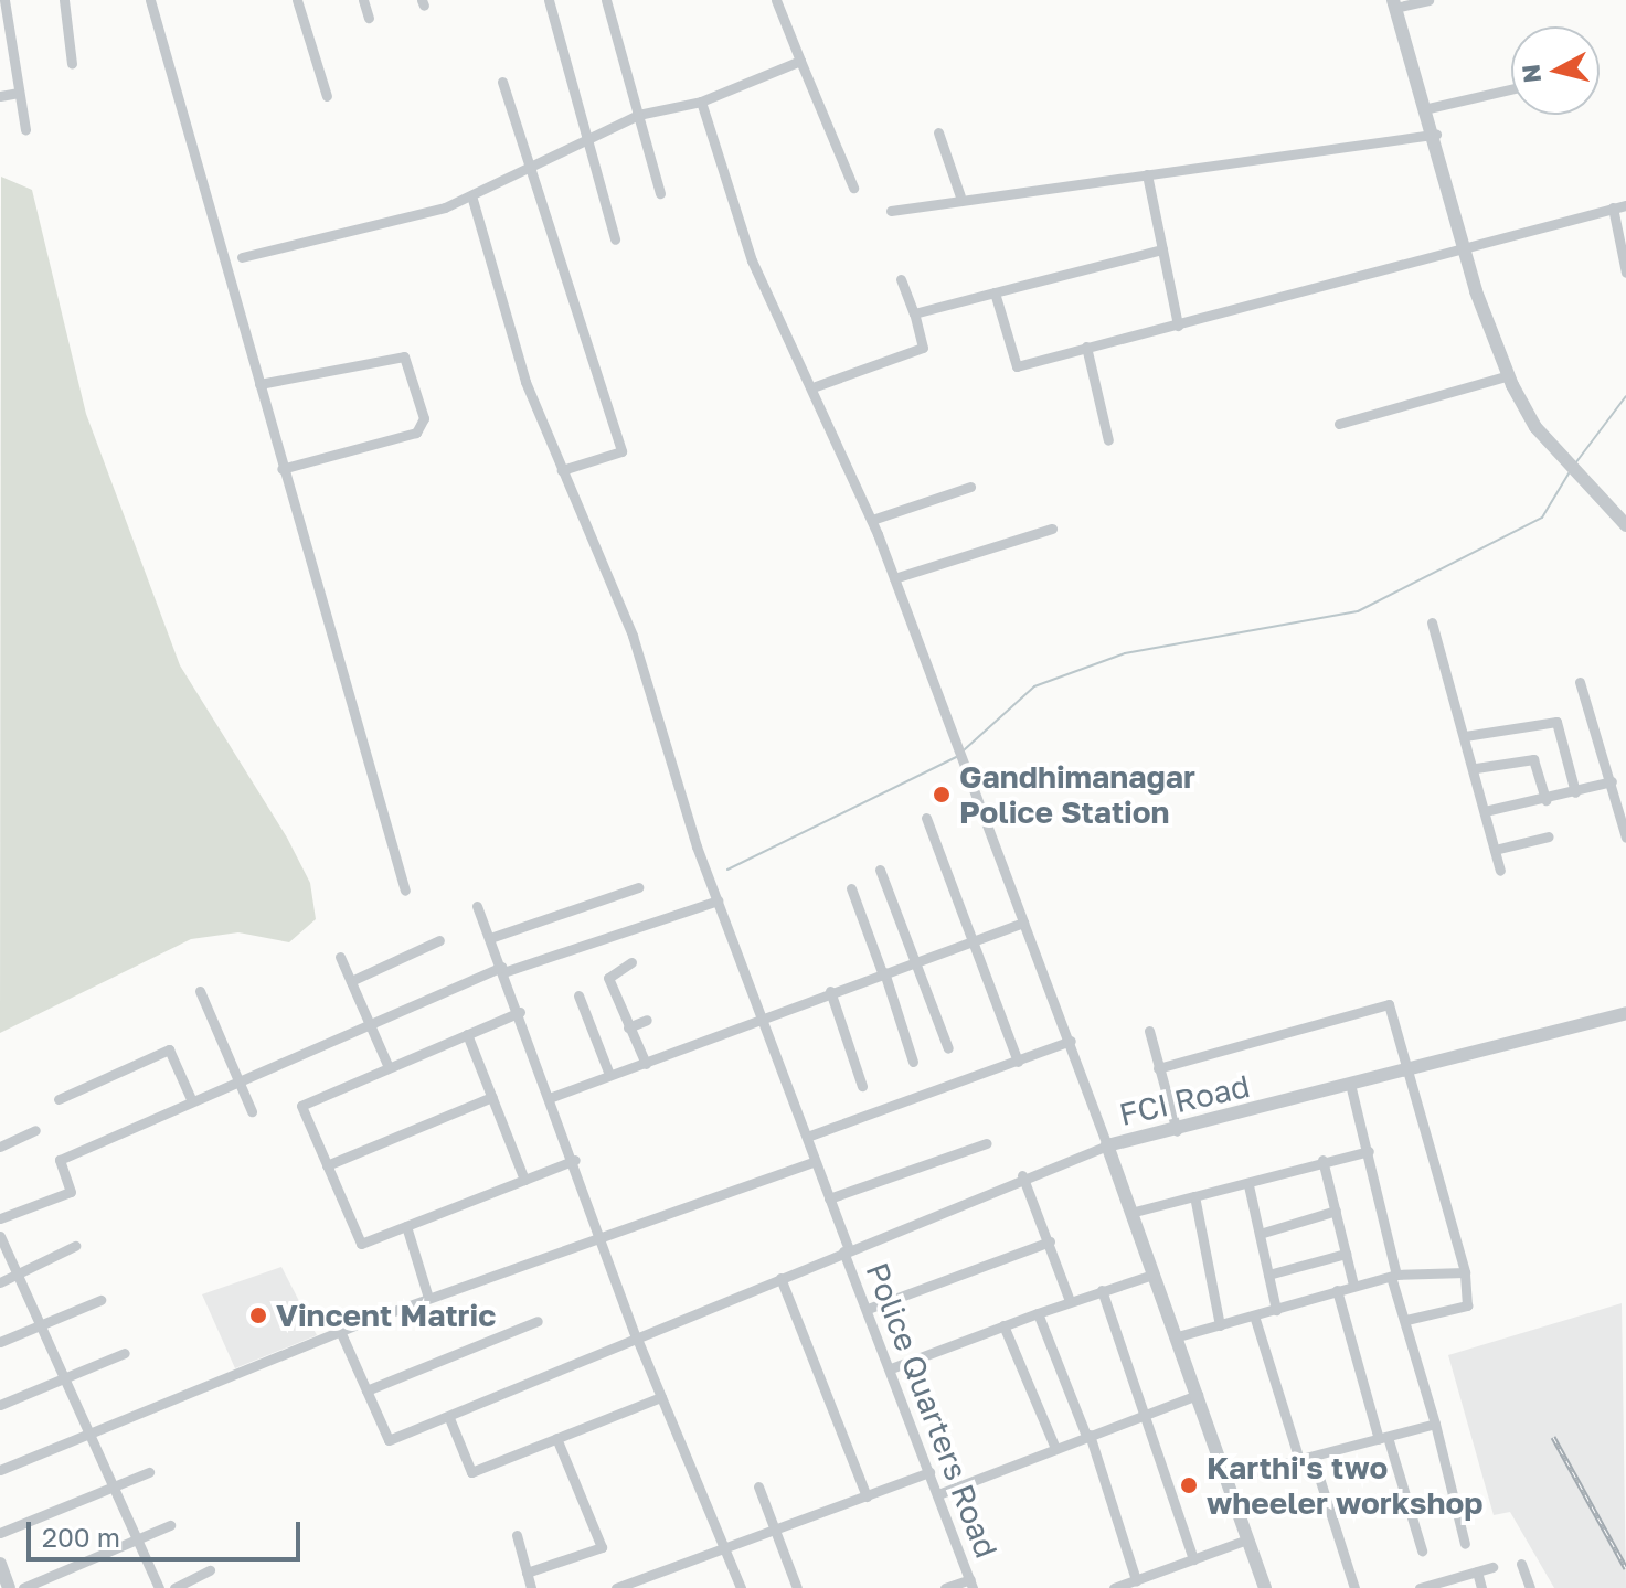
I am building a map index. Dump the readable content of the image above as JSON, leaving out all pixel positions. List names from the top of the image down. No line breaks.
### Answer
{"streets":{"street":["FCI Road","Police Quarters Road"]},"places":["Gandhimanagar Police Station","Vincent Matric","Karthi's two wheeler workshop"],"scale_bar":"200 m","north":"left"}
